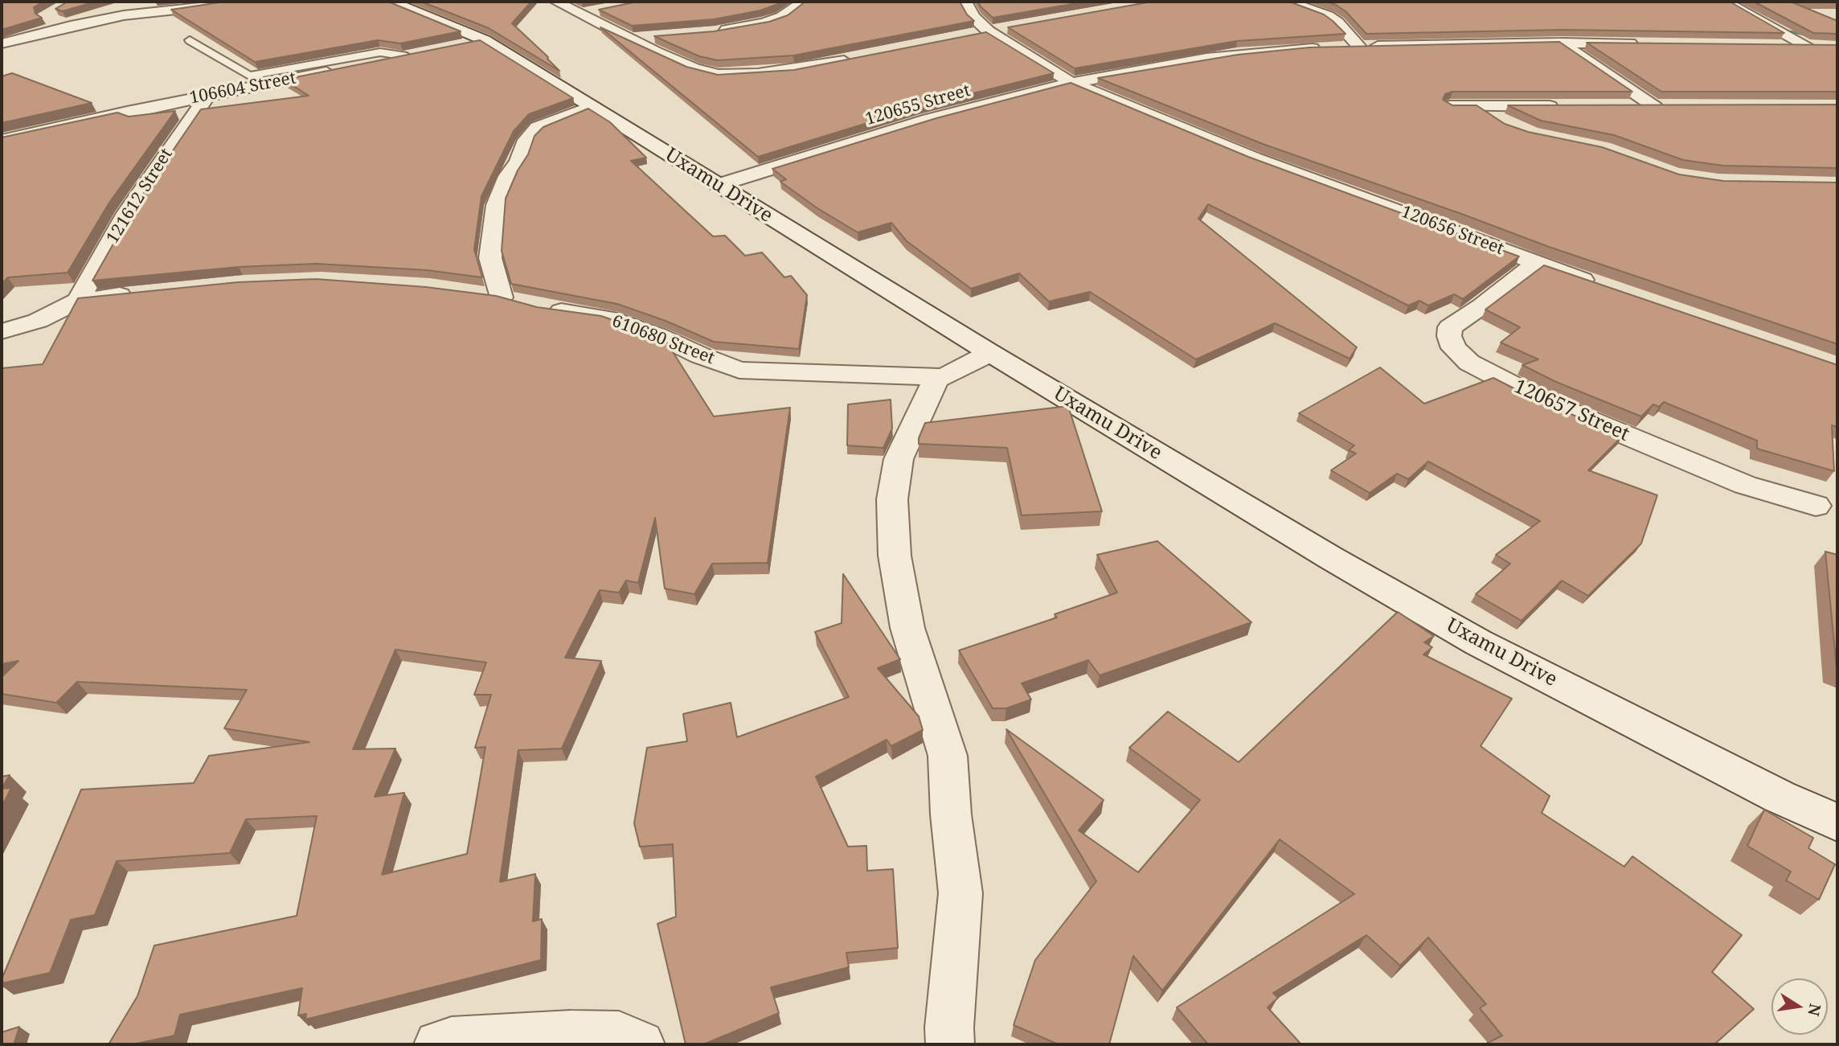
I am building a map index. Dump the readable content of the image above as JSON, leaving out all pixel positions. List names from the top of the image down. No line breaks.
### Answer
{"streets":{"street":["106604 Street","120655 Street","Uxamu Drive","121612 Street","120656 Street","610680 Street","120657 Street"]},"crossings":[["106604 Street","121612 Street"],["120655 Street","Uxamu Drive"],["120655 Street","120656 Street"],["Uxamu Drive","610680 Street"],["120656 Street","120657 Street"]],"north":"right"}
